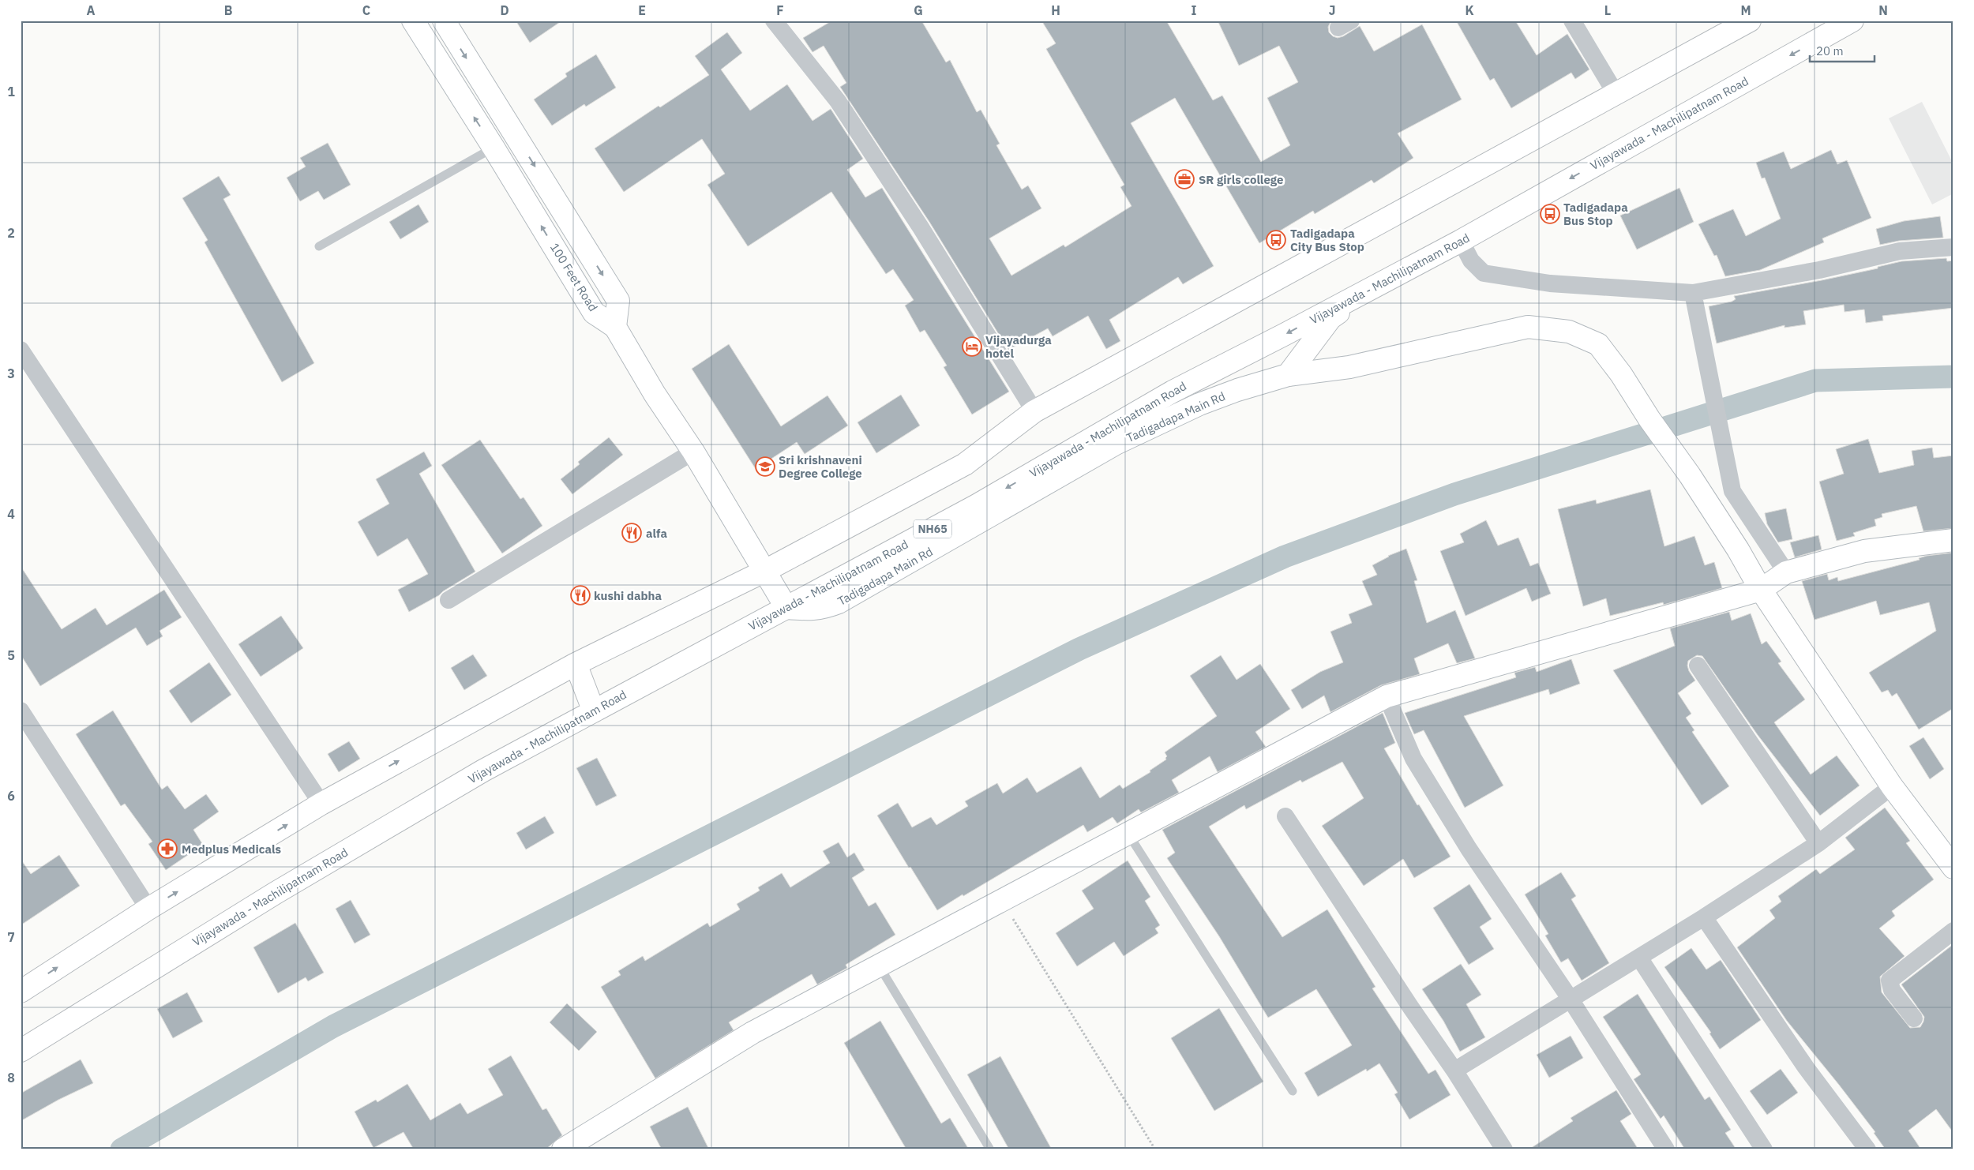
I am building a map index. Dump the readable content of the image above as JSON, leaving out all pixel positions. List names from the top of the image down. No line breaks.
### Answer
{"streets":{"main road":["Vijayawada - Machilipatnam Road","100 Feet Road","Tadigadapa Main Rd","NH65"]},"crossings":[["Vijayawada - Machilipatnam Road","Tadigadapa Main Rd"]],"places":{"office":["SR girls college"],"bus stop":["Tadigadapa Bus Stop","Tadigadapa City Bus Stop"],"hotel":["Vijayadurga hotel"],"school or university":["Sri krishnaveni Degree College"],"restaurant":["alfa","kushi dabha"],"pharmacy":["Medplus Medicals"]},"scale_bar":"20 m","grid":{"columns":["A","B","C","D","E","F","G","H","I","J","K","L","M","N"],"rows":["1","2","3","4","5","6","7","8"]}}
